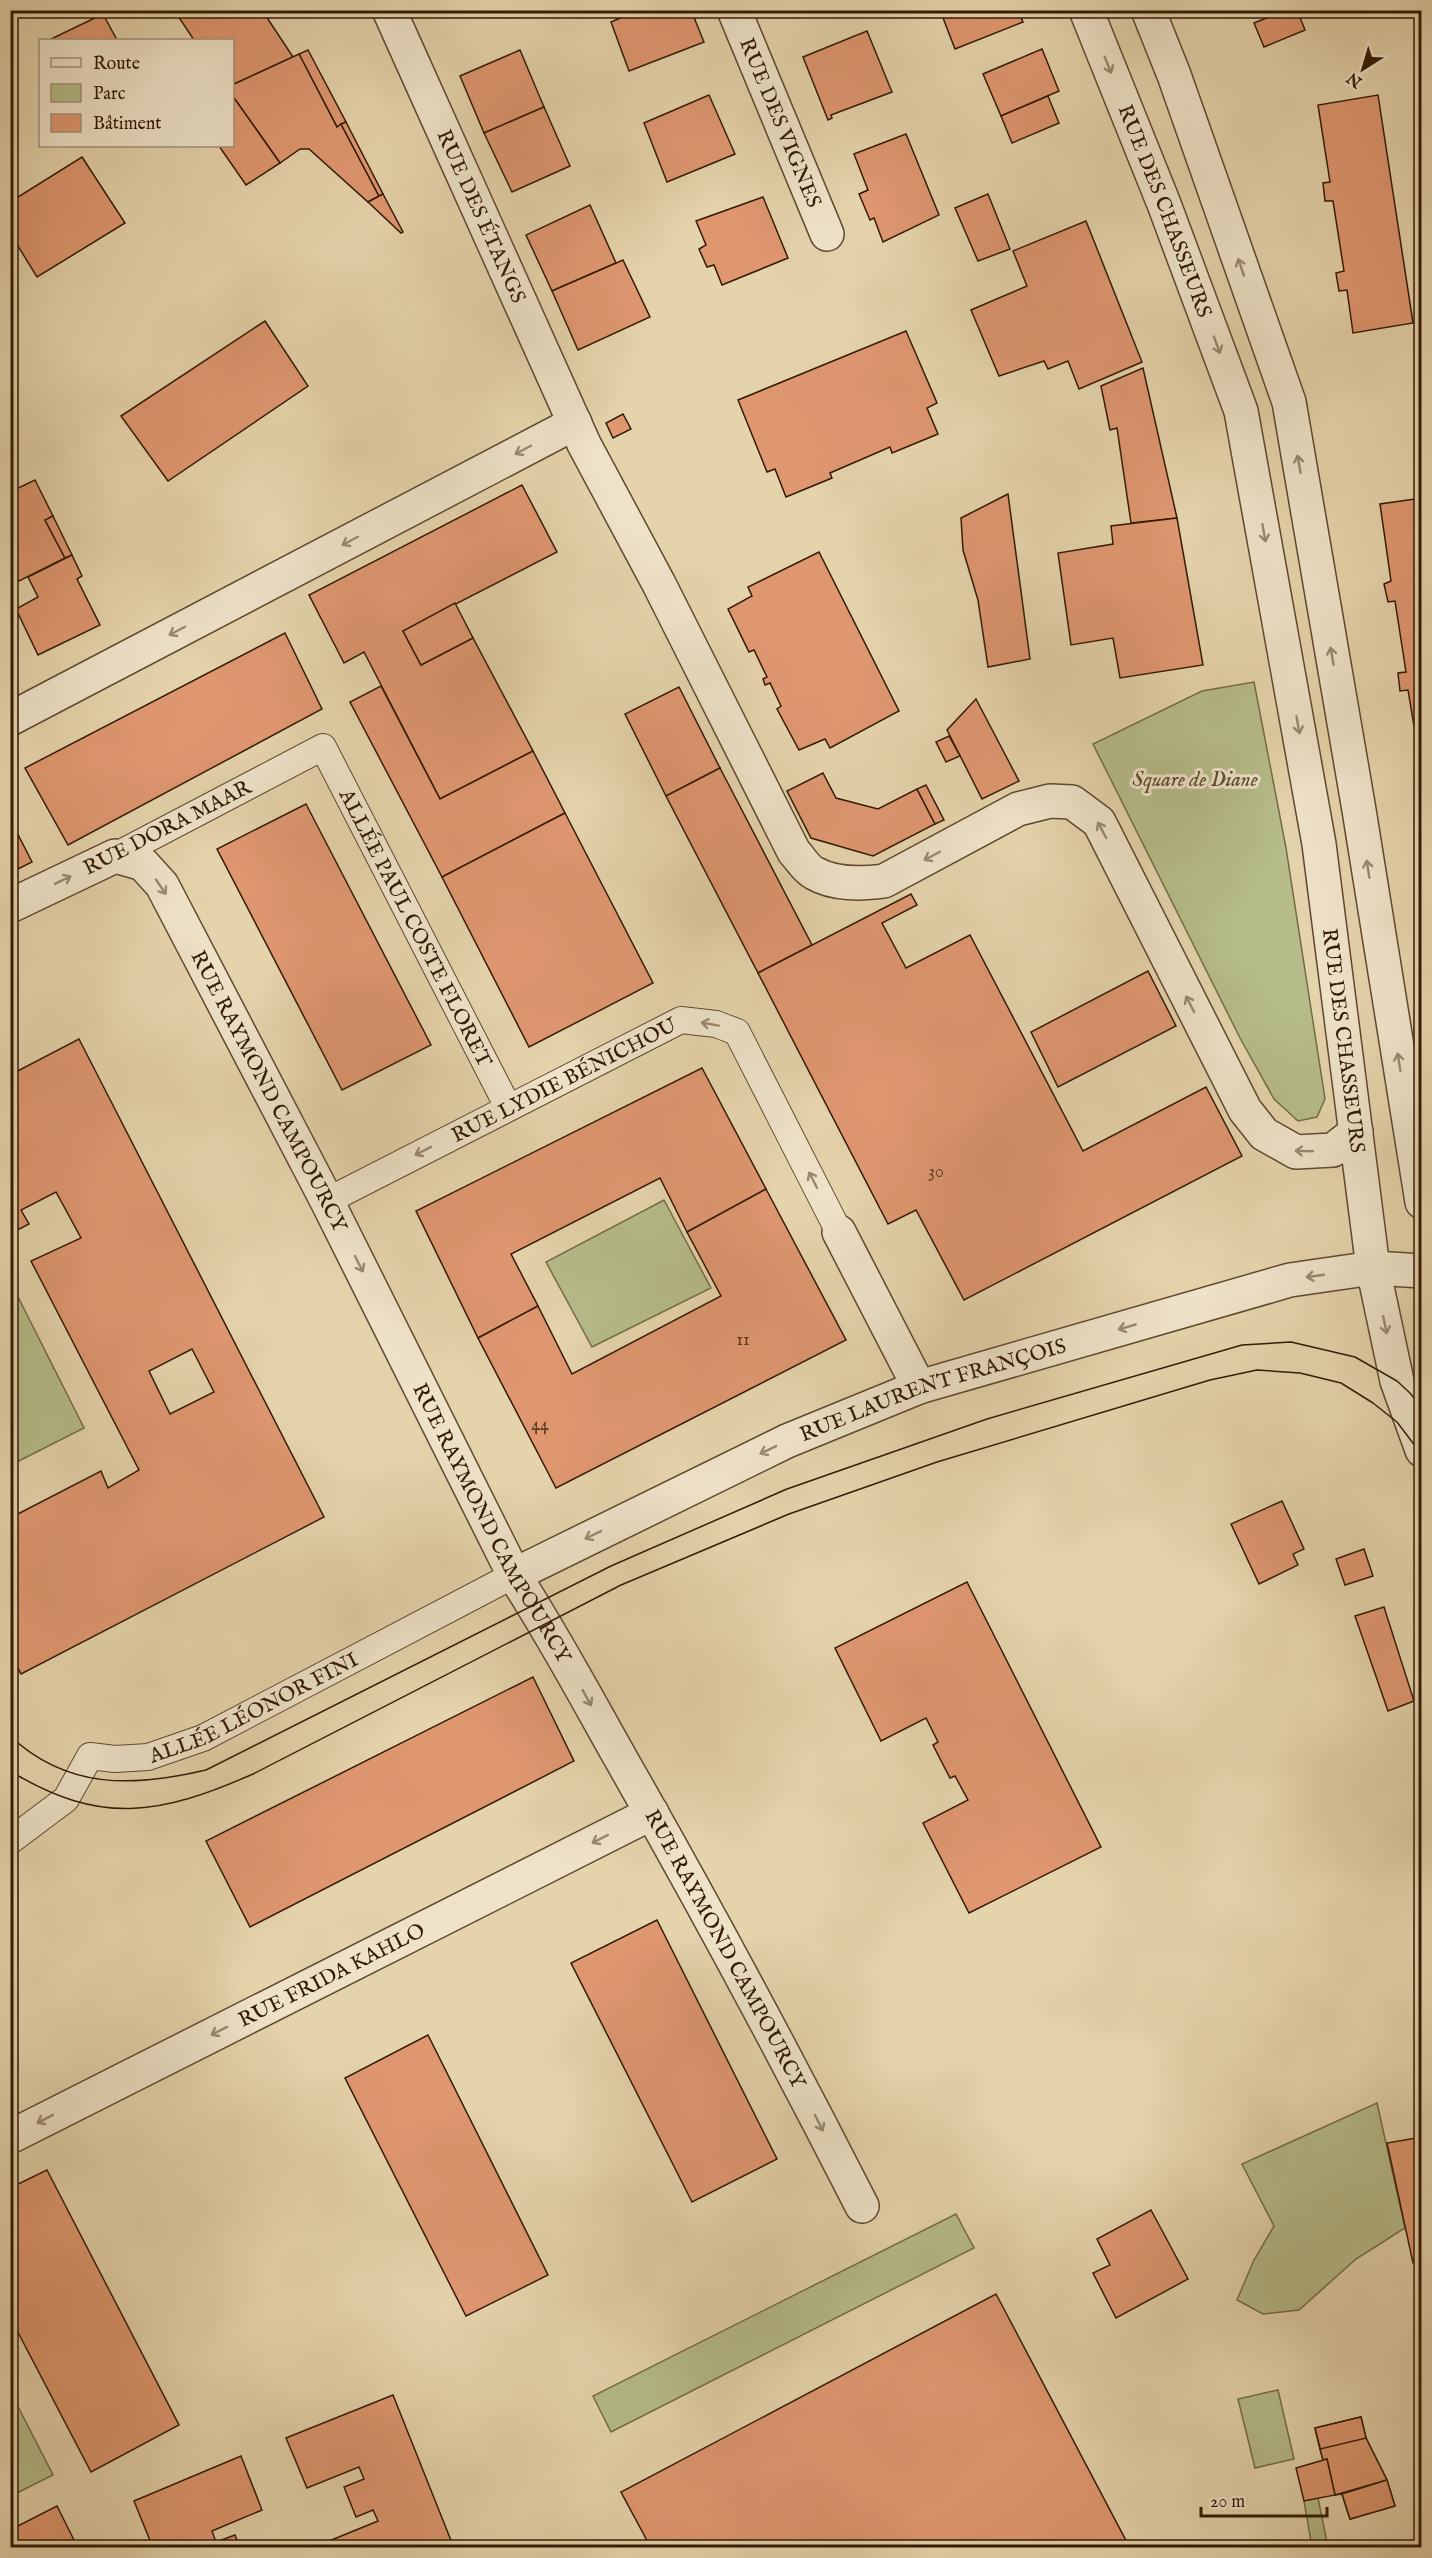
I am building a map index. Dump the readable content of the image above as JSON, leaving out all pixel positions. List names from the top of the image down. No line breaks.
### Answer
{"streets":{"street":["RUE DES VIGNES","RUE DES CHASSEURS","RUE DES ÉTANGS","RUE DORA MAAR","ALLÉE PAUL COSTE FLORET","RUE LYDIE BÉNICHOU","RUE RAYMOND CAMPOURCY","RUE LAURENT FRANÇOIS","ALLÉE LÉONOR FINI","RUE FRIDA KAHLO"]},"crossings":[["RUE DES CHASSEURS","RUE DES ÉTANGS"],["RUE DES CHASSEURS","RUE LAURENT FRANÇOIS"],["RUE DORA MAAR","ALLÉE PAUL COSTE FLORET"],["RUE DORA MAAR","RUE RAYMOND CAMPOURCY"],["ALLÉE PAUL COSTE FLORET","RUE LYDIE BÉNICHOU"],["RUE LYDIE BÉNICHOU","RUE RAYMOND CAMPOURCY"],["RUE LYDIE BÉNICHOU","RUE LAURENT FRANÇOIS"],["RUE RAYMOND CAMPOURCY","RUE LAURENT FRANÇOIS"],["RUE RAYMOND CAMPOURCY","ALLÉE LÉONOR FINI"],["RUE RAYMOND CAMPOURCY","RUE FRIDA KAHLO"],["RUE LAURENT FRANÇOIS","ALLÉE LÉONOR FINI"]],"one_way":["RUE DES ÉTANGS","RUE RAYMOND CAMPOURCY","RUE LAURENT FRANÇOIS","RUE FRIDA KAHLO"],"parks":["Square de Diane"],"house_numbers":["30","11","44"],"legend":["Route","Parc","Bâtiment"],"scale_bar":"20 m","north":"bottom left"}
